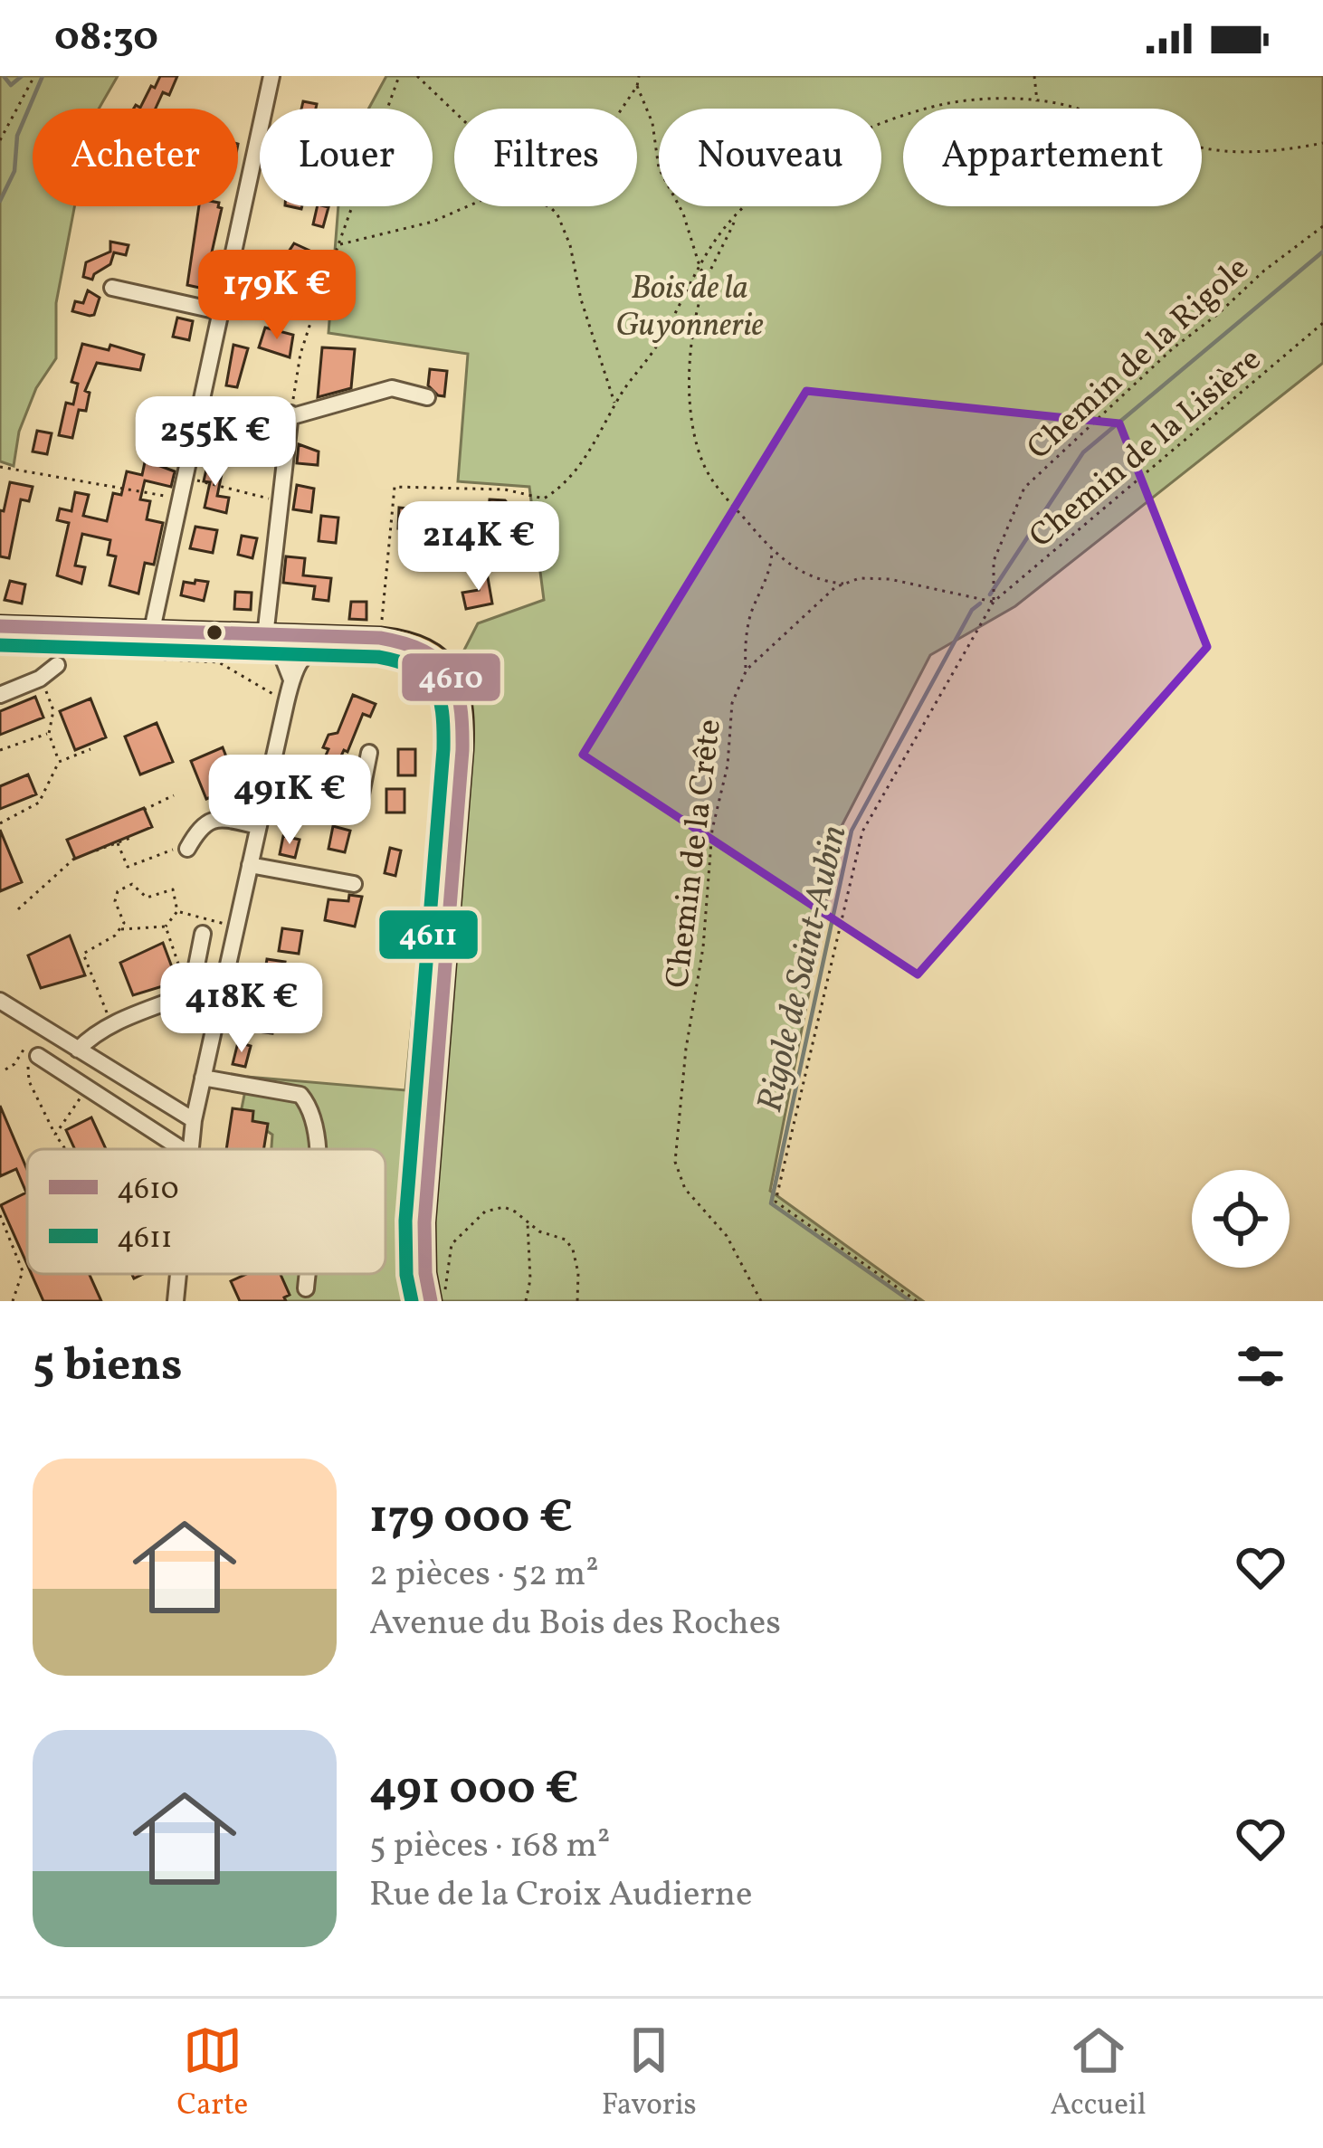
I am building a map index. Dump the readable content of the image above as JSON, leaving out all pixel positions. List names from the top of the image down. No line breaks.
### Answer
{"streets":{"path":["Chemin de la Rigole","Chemin de la Lisière","Chemin de la Crête"]},"crossings":[["Chemin de la Rigole","Chemin de la Lisière"]],"water":["Rigole de Saint-Aubin"],"parks":["Bois de la Guyonnerie"],"lines":["transit line 4610","transit line 4611"],"legend":["4610","4611"],"page":{"status":"08:30","chip":["Acheter","Louer","Filtres","Nouveau","Appartement"],"price":["179K €","255K €","214K €","491K €","418K €"],"heading":"5 biens","list":[{"name":"179 000 €","note":"2 pièces · 52 m² · Avenue du Bois des Roches"},{"name":"491 000 €","note":"5 pièces · 168 m² · Rue de la Croix Audierne"}],"tabs":["Carte","Favoris","Accueil"]}}
